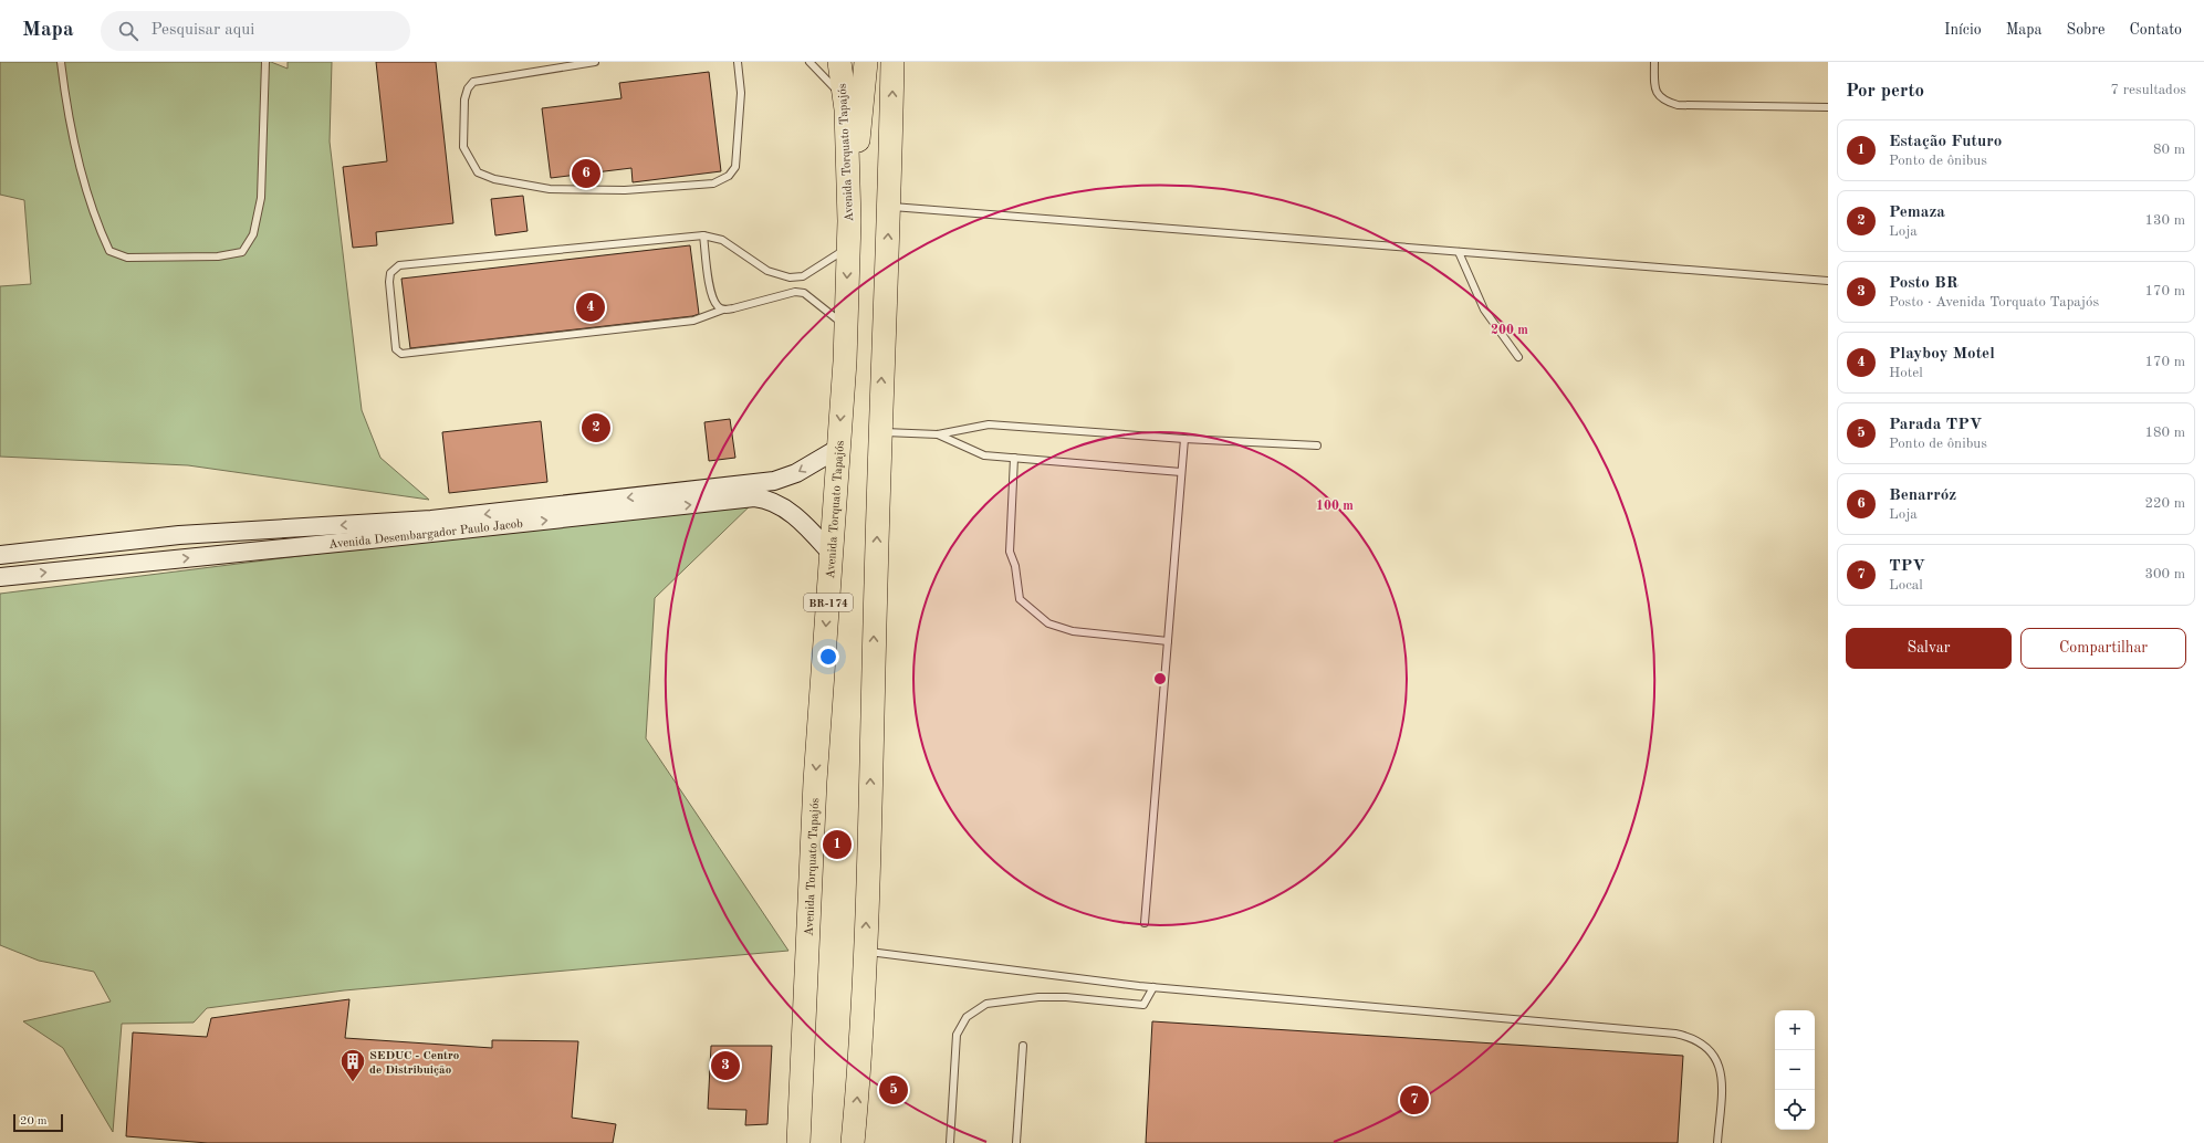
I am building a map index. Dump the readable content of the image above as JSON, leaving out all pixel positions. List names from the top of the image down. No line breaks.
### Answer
{"streets":{"highway":["Avenida Torquato Tapajós","BR-174"],"street":["Avenida Desembargador Paulo Jacob"]},"crossings":[["Avenida Torquato Tapajós","Avenida Desembargador Paulo Jacob"]],"places":{"building":["SEDUC - Centro de Distribuição"]},"scale_bar":"20 m","page":{"header":"Mapa","search":"Pesquisar aqui","nav":["Início","Mapa","Sobre","Contato"],"heading":["Por perto","7 resultados"],"list":[{"mark":"1","name":"Estação Futuro","note":"Ponto de ônibus","value":"80 m"},{"mark":"2","name":"Pemaza","note":"Loja","value":"130 m"},{"mark":"3","name":"Posto BR","note":"Posto · Avenida Torquato Tapajós","value":"170 m"},{"mark":"4","name":"Playboy Motel","note":"Hotel","value":"170 m"},{"mark":"5","name":"Parada TPV","note":"Ponto de ônibus","value":"180 m"},{"mark":"6","name":"Benarróz","note":"Loja","value":"220 m"},{"mark":"7","name":"TPV","note":"Local","value":"300 m"}],"pins":["6","4","2","1","3","5","7"],"buttons":["Salvar","Compartilhar"],"map_buttons":["+","−"],"scale":"20 m"},"rings":["200 m","100 m"]}
